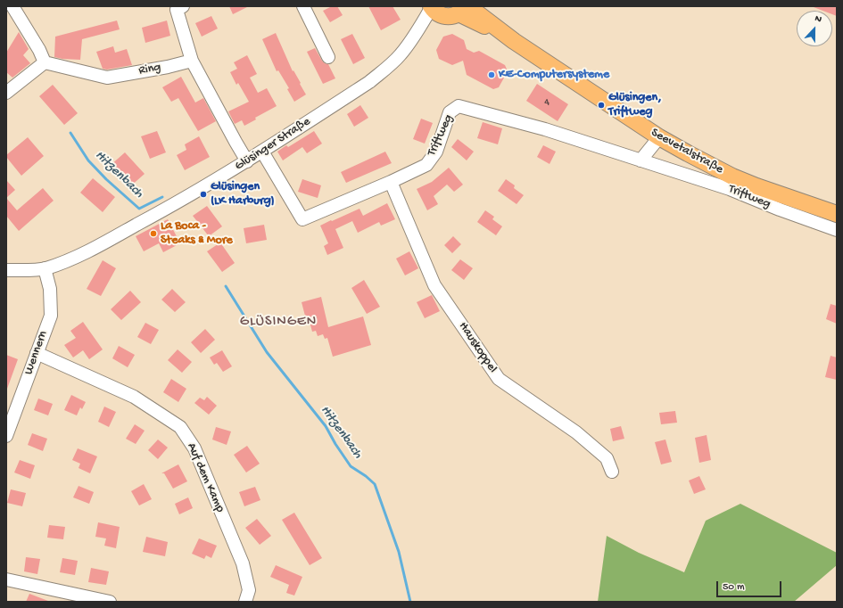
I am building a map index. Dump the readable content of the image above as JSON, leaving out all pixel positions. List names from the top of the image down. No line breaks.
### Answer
{"streets":{"main road":["Glüsinger Straße","Seevetalstraße"],"street":["Ring","Triftweg","Hauskoppel","Wennern","Auf dem Kamp"]},"crossings":[["Triftweg","Glüsinger Straße"],["Triftweg","Hauskoppel"],["Glüsinger Straße","Seevetalstraße"],["Glüsinger Straße","Wennern"],["Wennern","Auf dem Kamp"]],"districts":["GLÜSINGEN"],"water":["Hitzenbach"],"places":["KE-Computersysteme","Glüsingen, Triftweg","Glüsingen (LK Harburg)","La Boca - Steaks & More"],"house_numbers":["4"],"scale_bar":"50 m","north":"top"}
